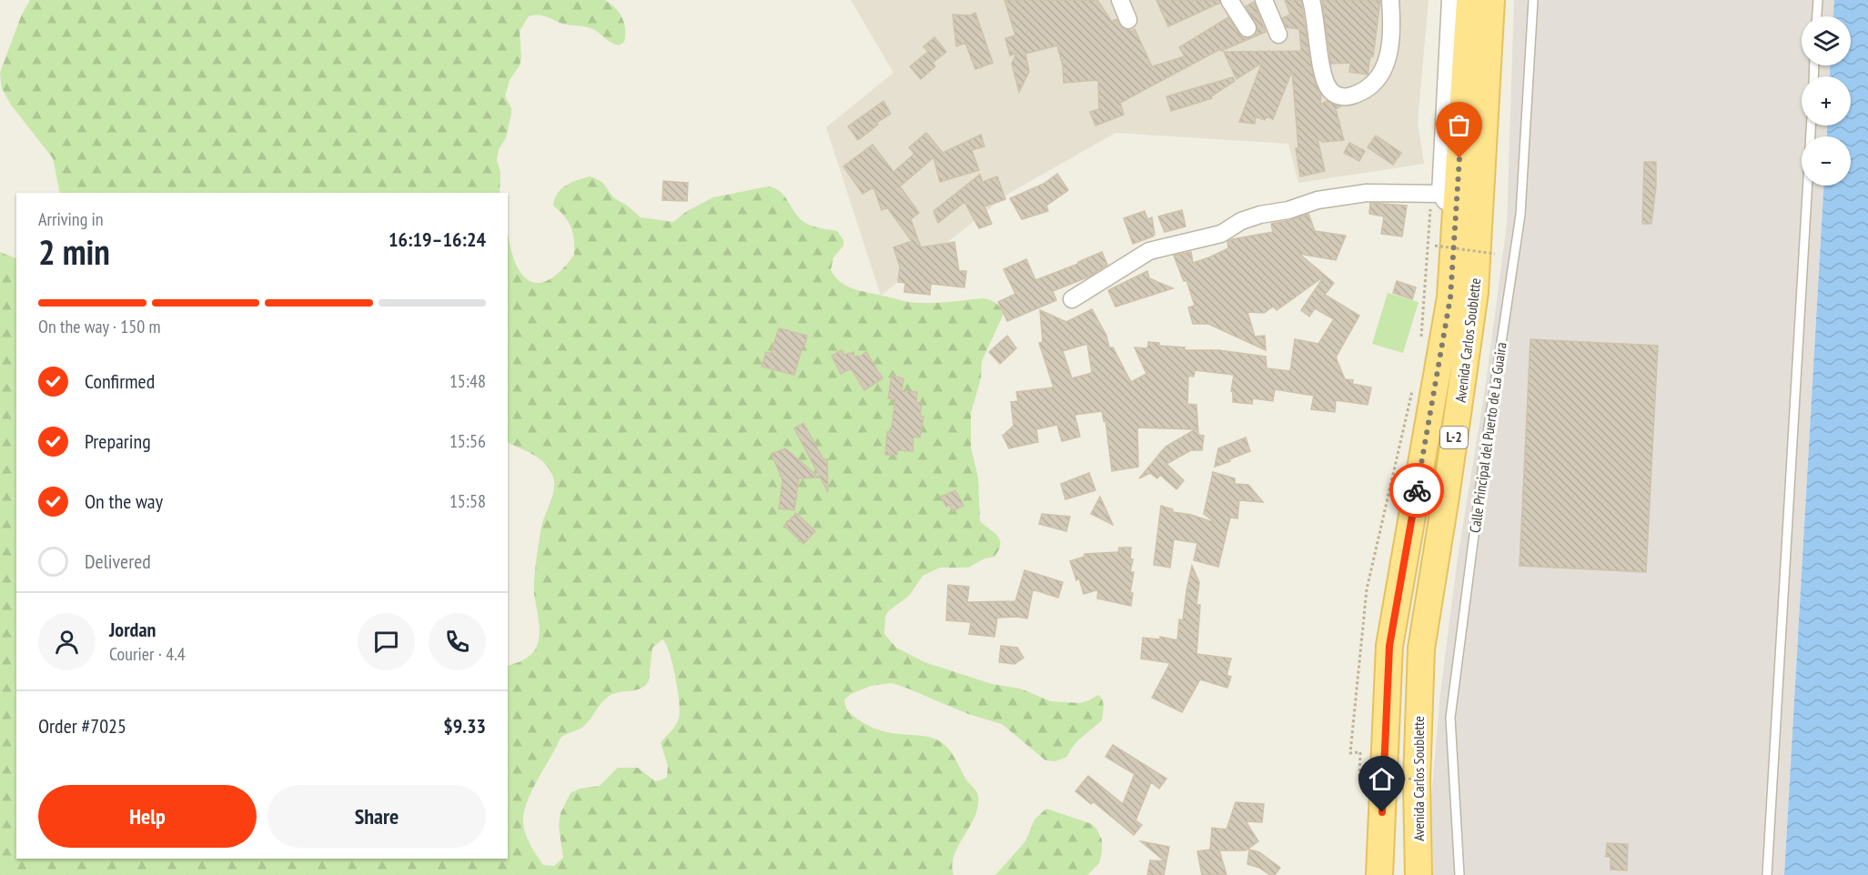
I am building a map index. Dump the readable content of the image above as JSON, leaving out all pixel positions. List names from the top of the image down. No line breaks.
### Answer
{"streets":{"main road":["Avenida Carlos Soublette","L-2"],"lane":["Calle Principal del Puerto de La Guaira"]},"page":{"map_buttons":["+","−"],"heading":["2 min","Arriving in","16:19–16:24"],"panel":["Jordan","Courier · 4.4","Order #7025","$9.33"],"bar":"On the way · 150 m","list":[["Confirmed","15:48"],["Preparing","15:56"],["On the way","15:58"],"Delivered"],"buttons":["Help","Share"]}}
